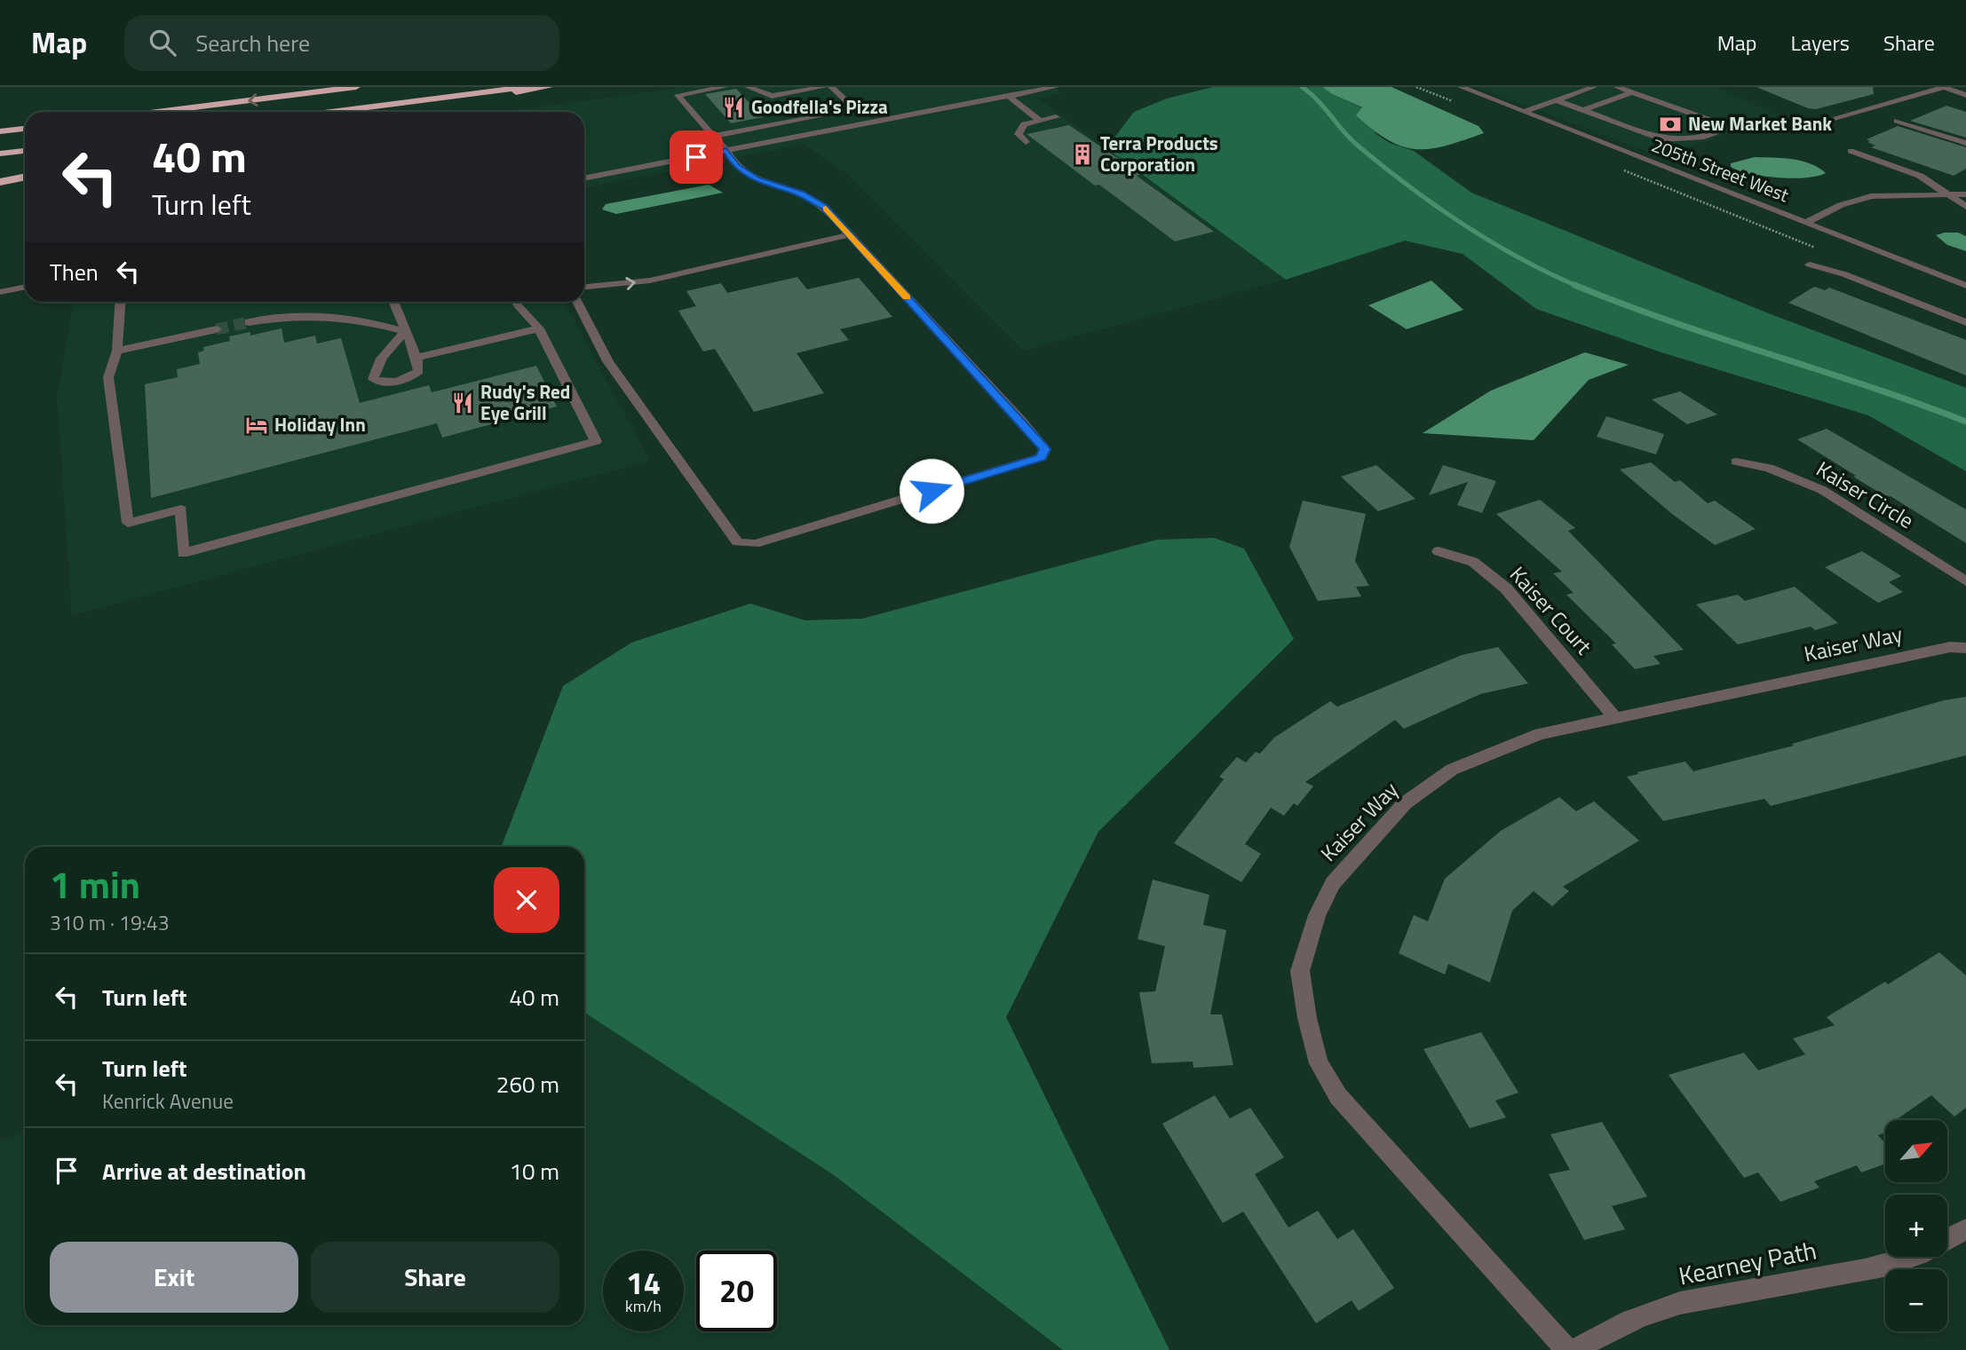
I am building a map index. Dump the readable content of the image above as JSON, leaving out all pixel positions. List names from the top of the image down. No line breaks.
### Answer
{"streets":{"street":["205th Street West","Kaiser Circle","Kaiser Court","Kaiser Way","Kearney Path"]},"crossings":[["Kaiser Court","Kaiser Way"]],"places":{"restaurant":["Goodfella's Pizza","Rudy's Red Eye Grill"],"bank":["New Market Bank"],"building":["Terra Products Corporation"],"hotel":["Holiday Inn"]},"north":"top right","page":{"header":"Map","search":"Search here","nav":["Map","Layers","Share"],"turn":["40 m","Turn left"],"then":"Then","heading":["1 min","310 m · 19:43"],"list":[{"name":"Turn left","value":"40 m"},{"name":"Turn left","note":"Kenrick Avenue","value":"260 m"},{"name":"Arrive at destination","value":"10 m"}],"map_buttons":["+","−"],"buttons":["Exit","Share"],"speed":"14 km/h","limit":"20"}}
